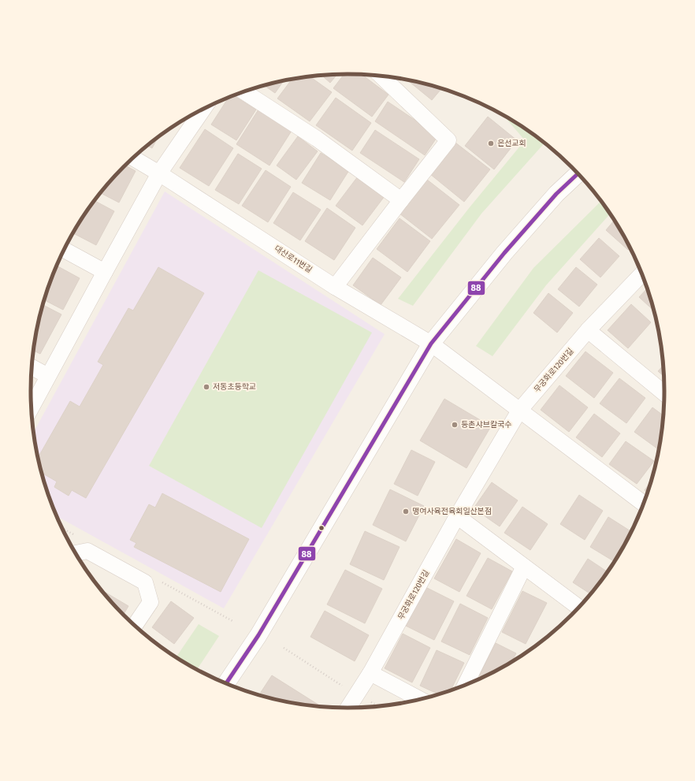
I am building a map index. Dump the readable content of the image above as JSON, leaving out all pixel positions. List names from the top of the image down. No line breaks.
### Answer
{"streets":{"street":["대산로11번길","무궁화로120번길"]},"places":["은선교회","저동초등학교","등촌샤브칼국수","맹여사육전육회일산본점"],"lines":["transit line 88"]}
